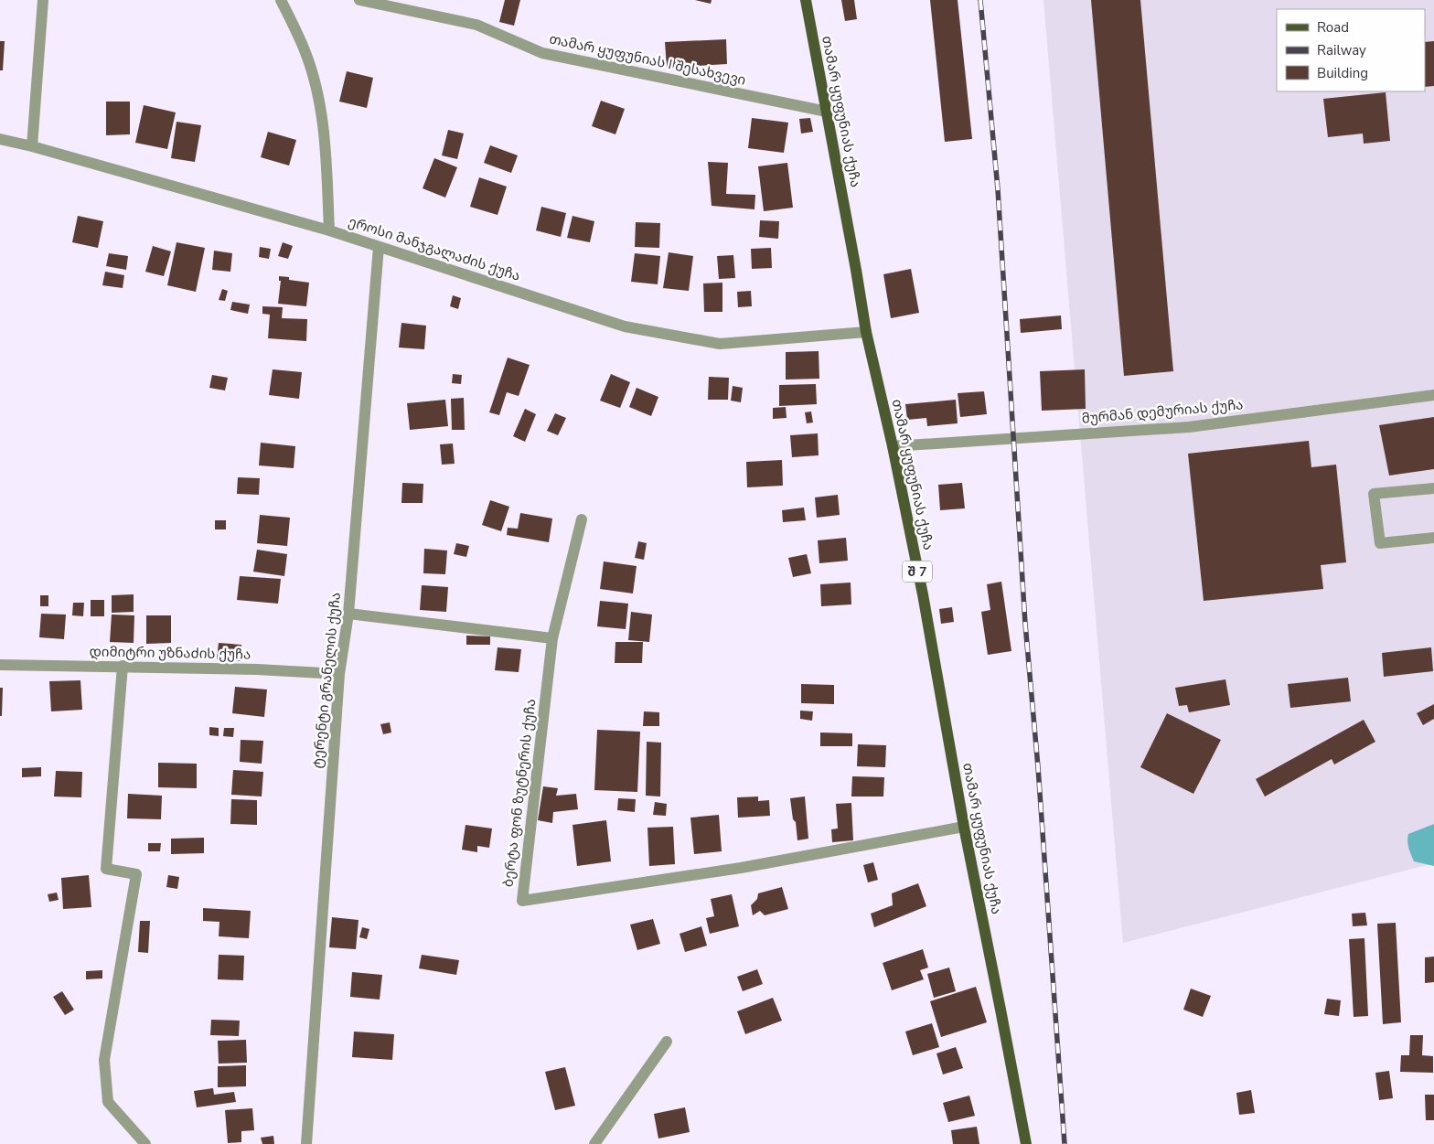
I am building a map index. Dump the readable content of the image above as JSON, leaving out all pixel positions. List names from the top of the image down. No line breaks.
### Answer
{"streets":{"main road":["თამარ ყუფუნიას ქუჩა","შ 7"],"street":["თამარ ყუფუნიას I შესახვევი","ეროსი მანჯგალაძის ქუჩა","მურმან დემურიას ქუჩა","დიმიტრი უზნაძის ქუჩა","ტერენტი გრანელის ქუჩა","ბერტა ფონ ზუტნერის ქუჩა"]},"crossings":[["თამარ ყუფუნიას I შესახვევი","თამარ ყუფუნიას ქუჩა"],["თამარ ყუფუნიას ქუჩა","ეროსი მანჯგალაძის ქუჩა"],["თამარ ყუფუნიას ქუჩა","მურმან დემურიას ქუჩა"],["თამარ ყუფუნიას ქუჩა","ბერტა ფონ ზუტნერის ქუჩა"],["ეროსი მანჯგალაძის ქუჩა","ტერენტი გრანელის ქუჩა"],["დიმიტრი უზნაძის ქუჩა","ტერენტი გრანელის ქუჩა"]],"legend":["Road","Railway","Building"]}
